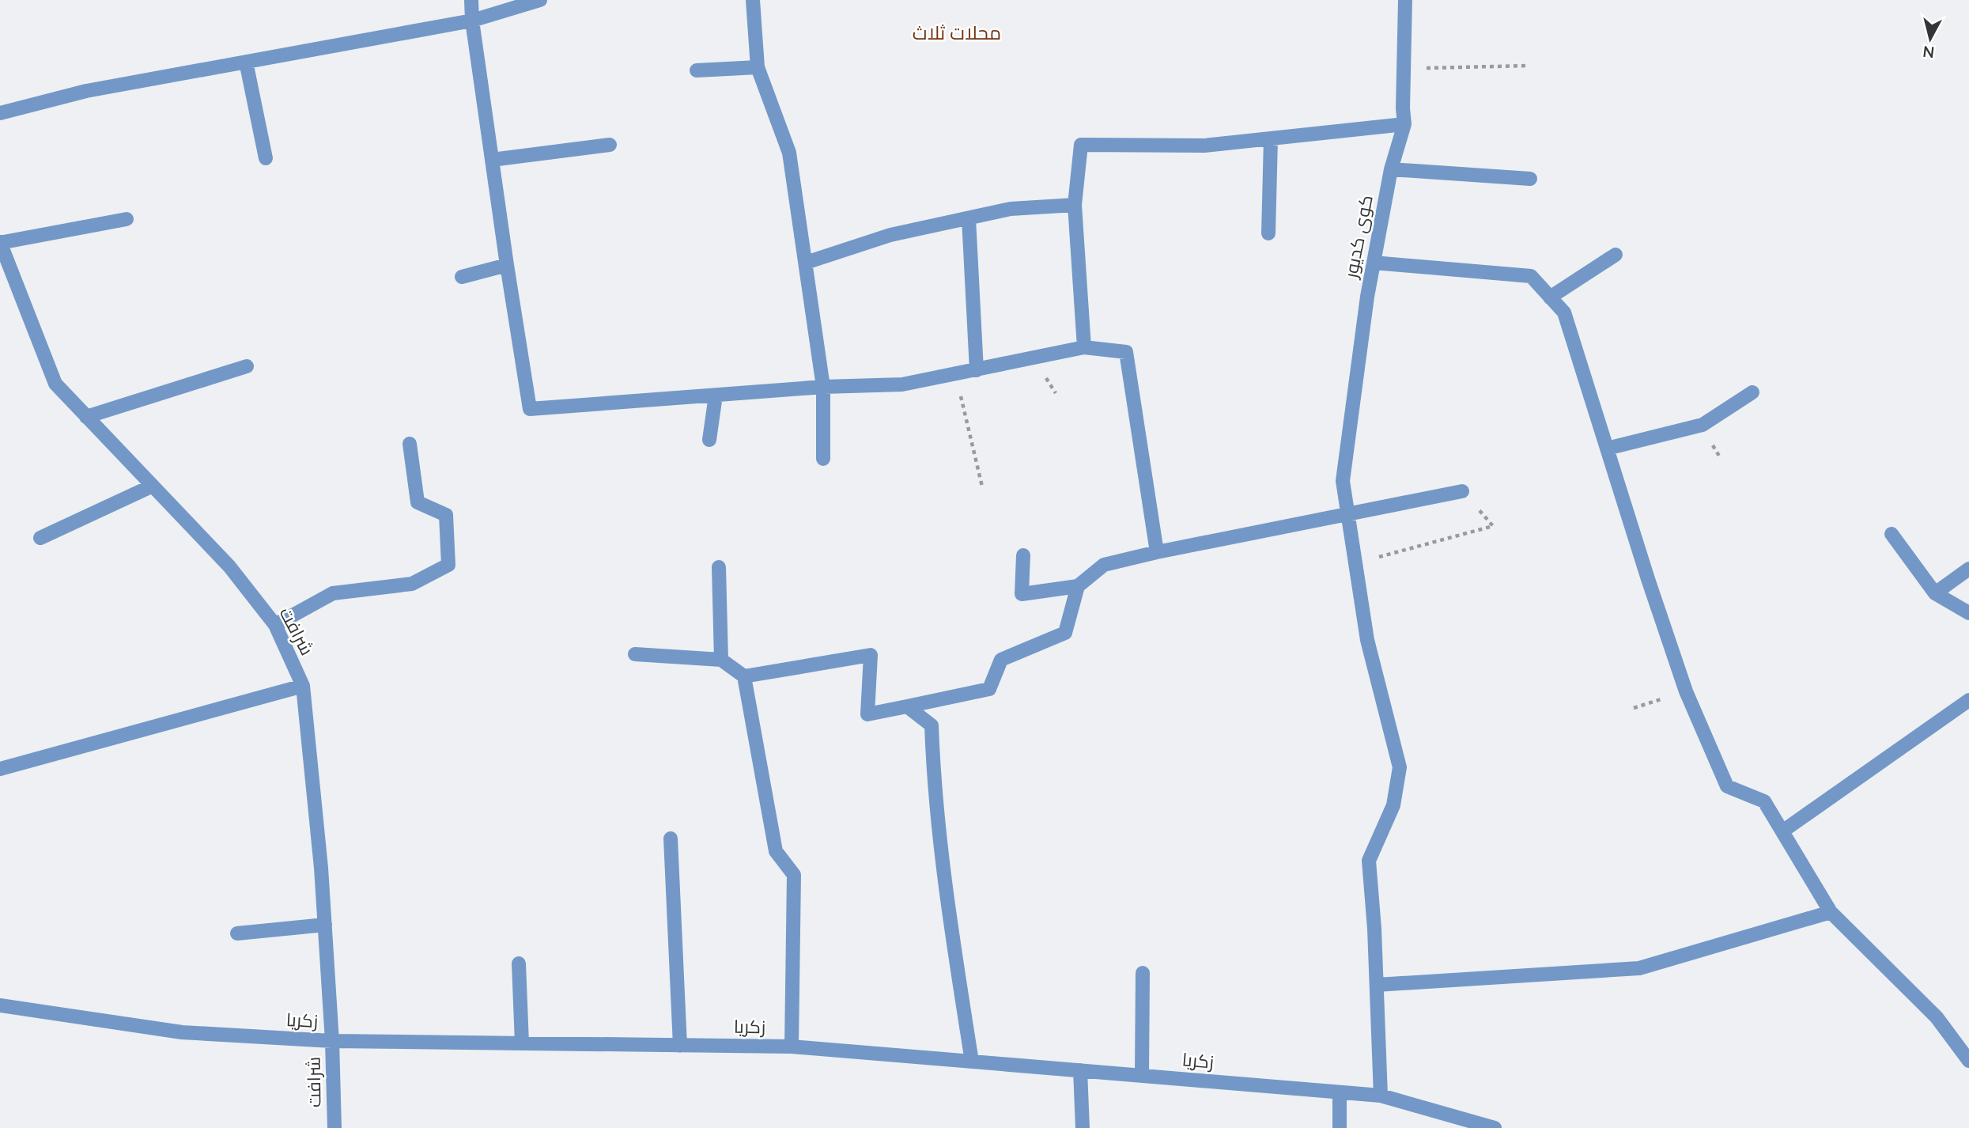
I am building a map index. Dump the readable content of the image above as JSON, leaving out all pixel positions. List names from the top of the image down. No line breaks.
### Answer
{"streets":{"street":["کوی کدیور","شرافت","زکریا"]},"crossings":[["کوی کدیور","زکریا"],["شرافت","زکریا"]],"districts":["محلات ثلاث"],"north":"bottom"}
